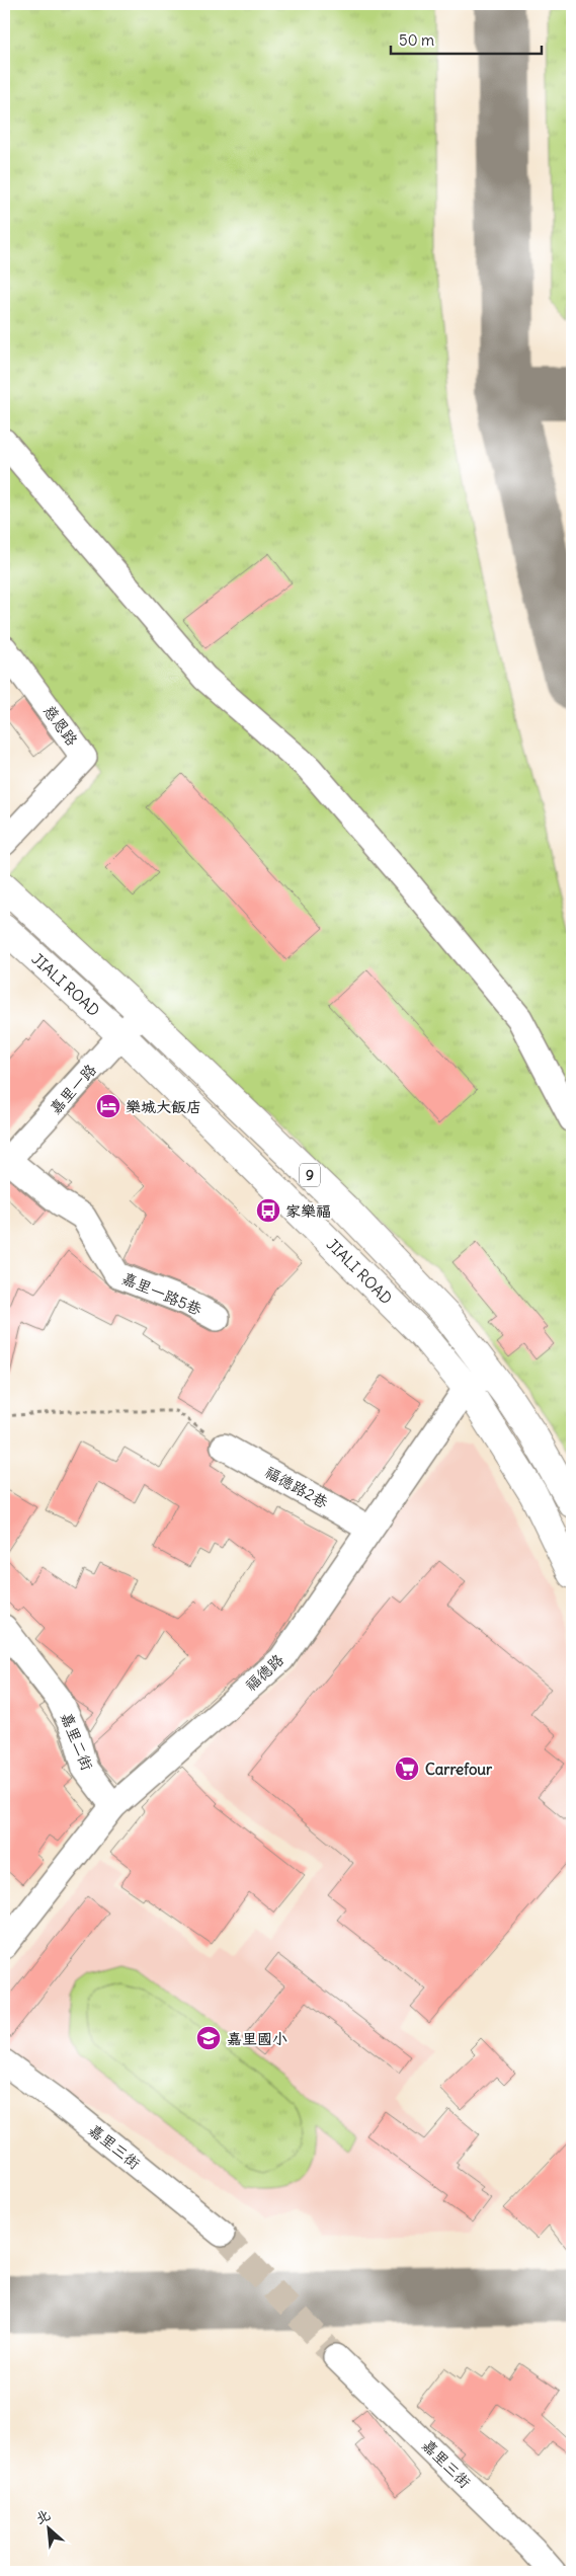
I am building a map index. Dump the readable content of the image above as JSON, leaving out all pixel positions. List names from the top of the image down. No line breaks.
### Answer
{"streets":{"main road":["JIALI ROAD","9"],"street":["慈恩路","嘉里一路","嘉里一路5巷","福德路2巷","福德路","嘉里二街","嘉里三街"]},"crossings":[["JIALI ROAD","嘉里一路"],["JIALI ROAD","福德路"],["嘉里一路","嘉里一路5巷"],["福德路2巷","福德路"],["福德路","嘉里二街"]],"places":{"hotel":["樂城大飯店"],"bus stop":["家樂福"],"supermarket":["Carrefour"],"school or university":["嘉里國小"]},"scale_bar":"50 m","north":"top left"}
